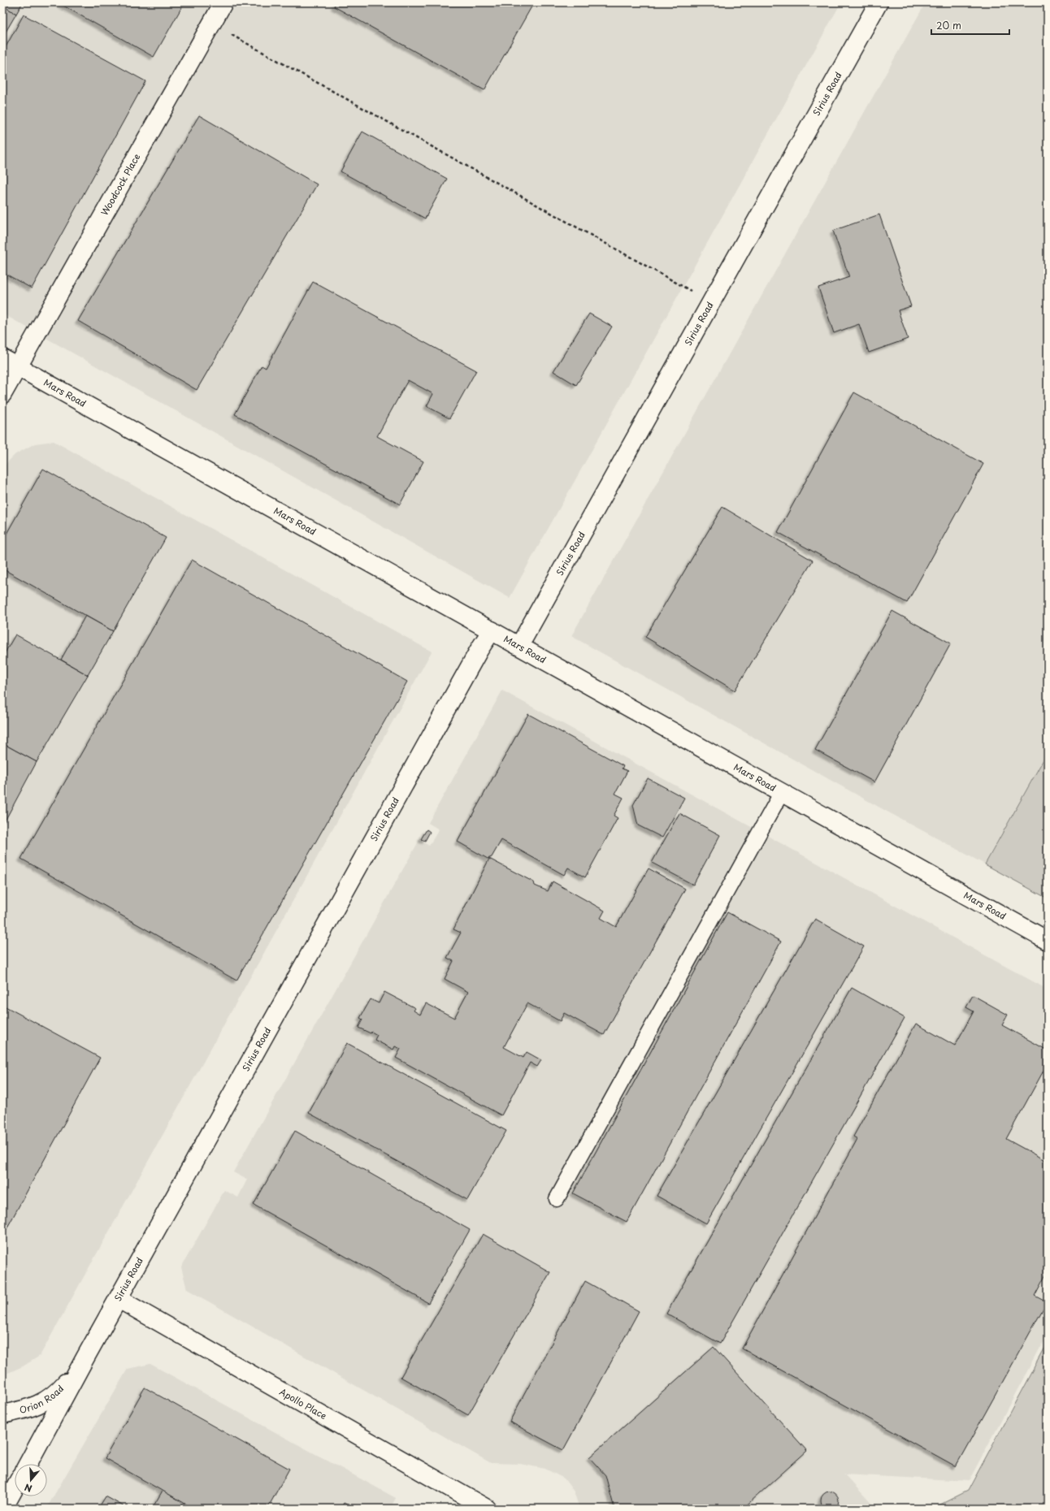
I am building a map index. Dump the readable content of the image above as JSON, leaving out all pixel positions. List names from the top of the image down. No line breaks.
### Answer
{"streets":{"street":["Sirius Road","Woodcock Place","Mars Road","Orion Road","Apollo Place"]},"crossings":[["Sirius Road","Mars Road"],["Sirius Road","Orion Road"],["Sirius Road","Apollo Place"],["Woodcock Place","Mars Road"]],"scale_bar":"20 m","north":"bottom"}
